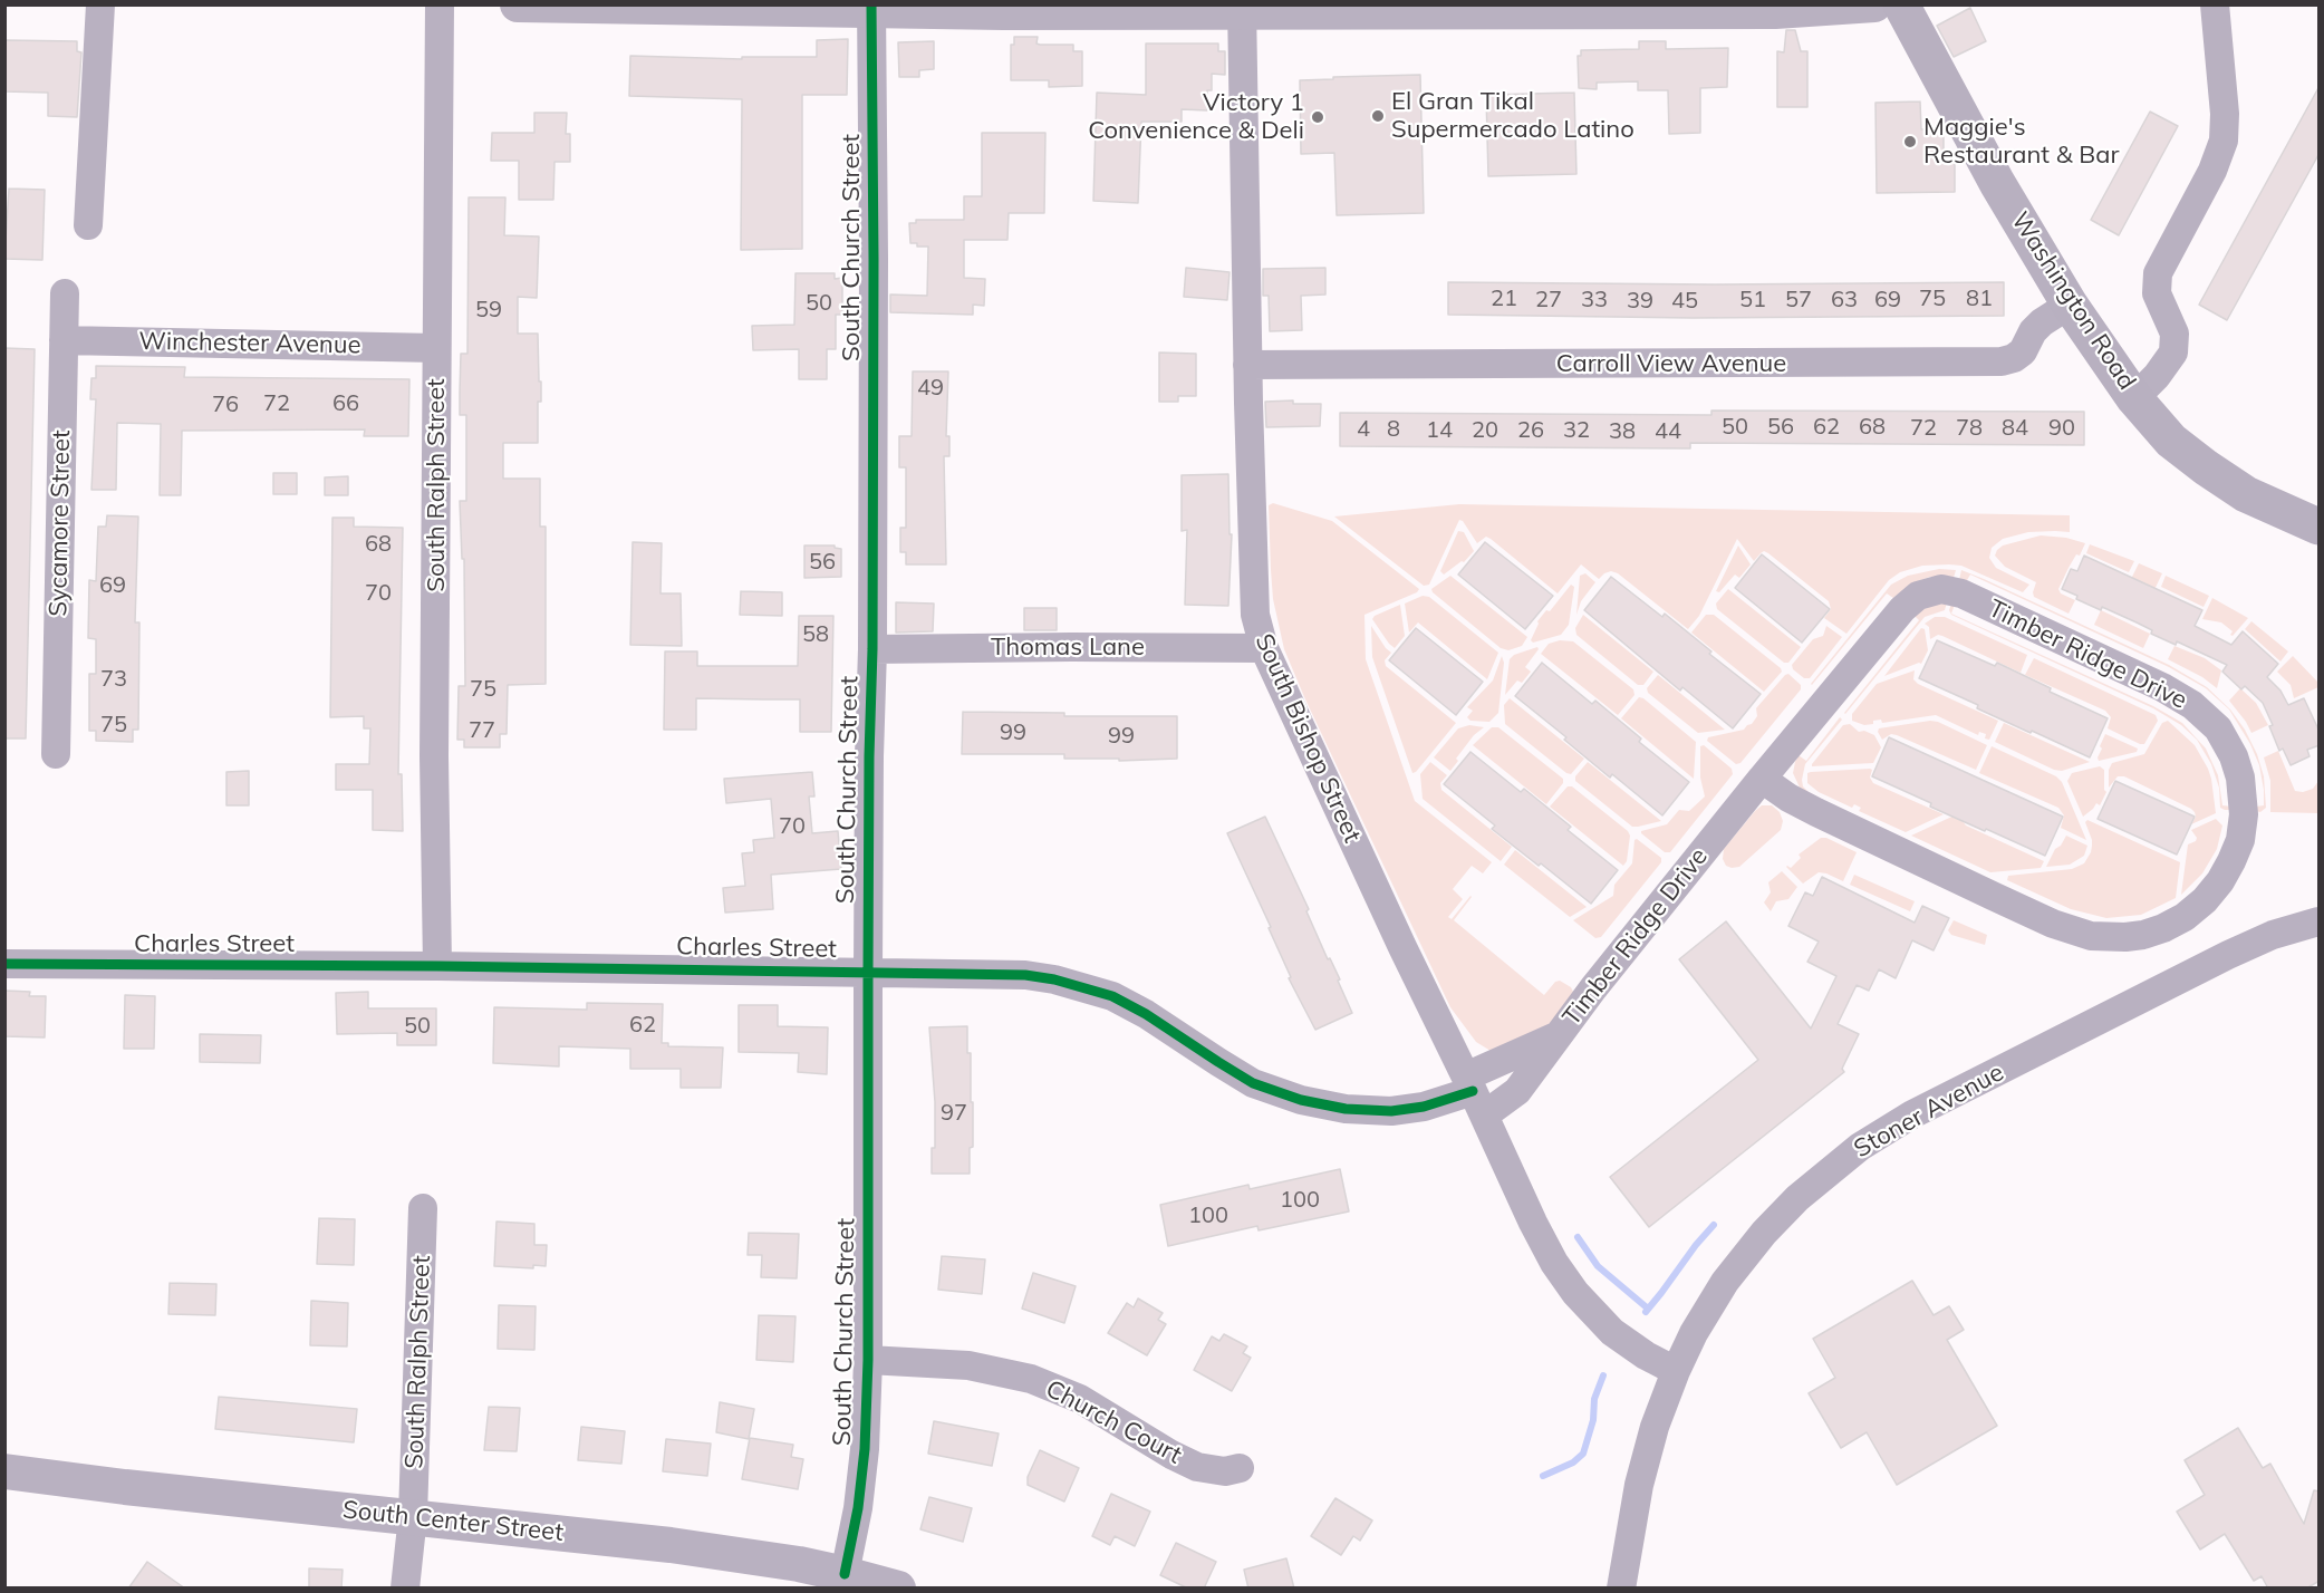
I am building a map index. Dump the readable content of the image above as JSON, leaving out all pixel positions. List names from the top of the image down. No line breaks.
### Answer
{"streets":{"main road":["Washington Road"],"street":["South Church Street","Winchester Avenue","Carroll View Avenue","South Ralph Street","Sycamore Street","Thomas Lane","Timber Ridge Drive","South Bishop Street","Charles Street","Stoner Avenue","Church Court","South Center Street"]},"crossings":[["South Church Street","Thomas Lane"],["South Church Street","Charles Street"],["South Church Street","Church Court"],["South Church Street","South Center Street"],["Washington Road","Carroll View Avenue"],["Winchester Avenue","South Ralph Street"],["Winchester Avenue","Sycamore Street"],["Carroll View Avenue","South Bishop Street"],["South Ralph Street","Charles Street"],["South Ralph Street","South Center Street"],["Thomas Lane","South Bishop Street"],["Timber Ridge Drive","South Bishop Street"],["Timber Ridge Drive","Charles Street"],["South Bishop Street","Charles Street"],["South Bishop Street","Stoner Avenue"]],"places":["El Gran Tikal Supermercado Latino","Victory 1 Convenience & Deli","Maggie's Restaurant & Bar"],"house_numbers":["21","75","81","27","33","51","57","63","69","39","45","50","59","49","72","66","76","50","56","62","68","72","78","84","90","4","8","14","20","26","32","38","44","68","56","69","70","58","73","75","75","77","99","99","70","62","50","97","100","100"]}
